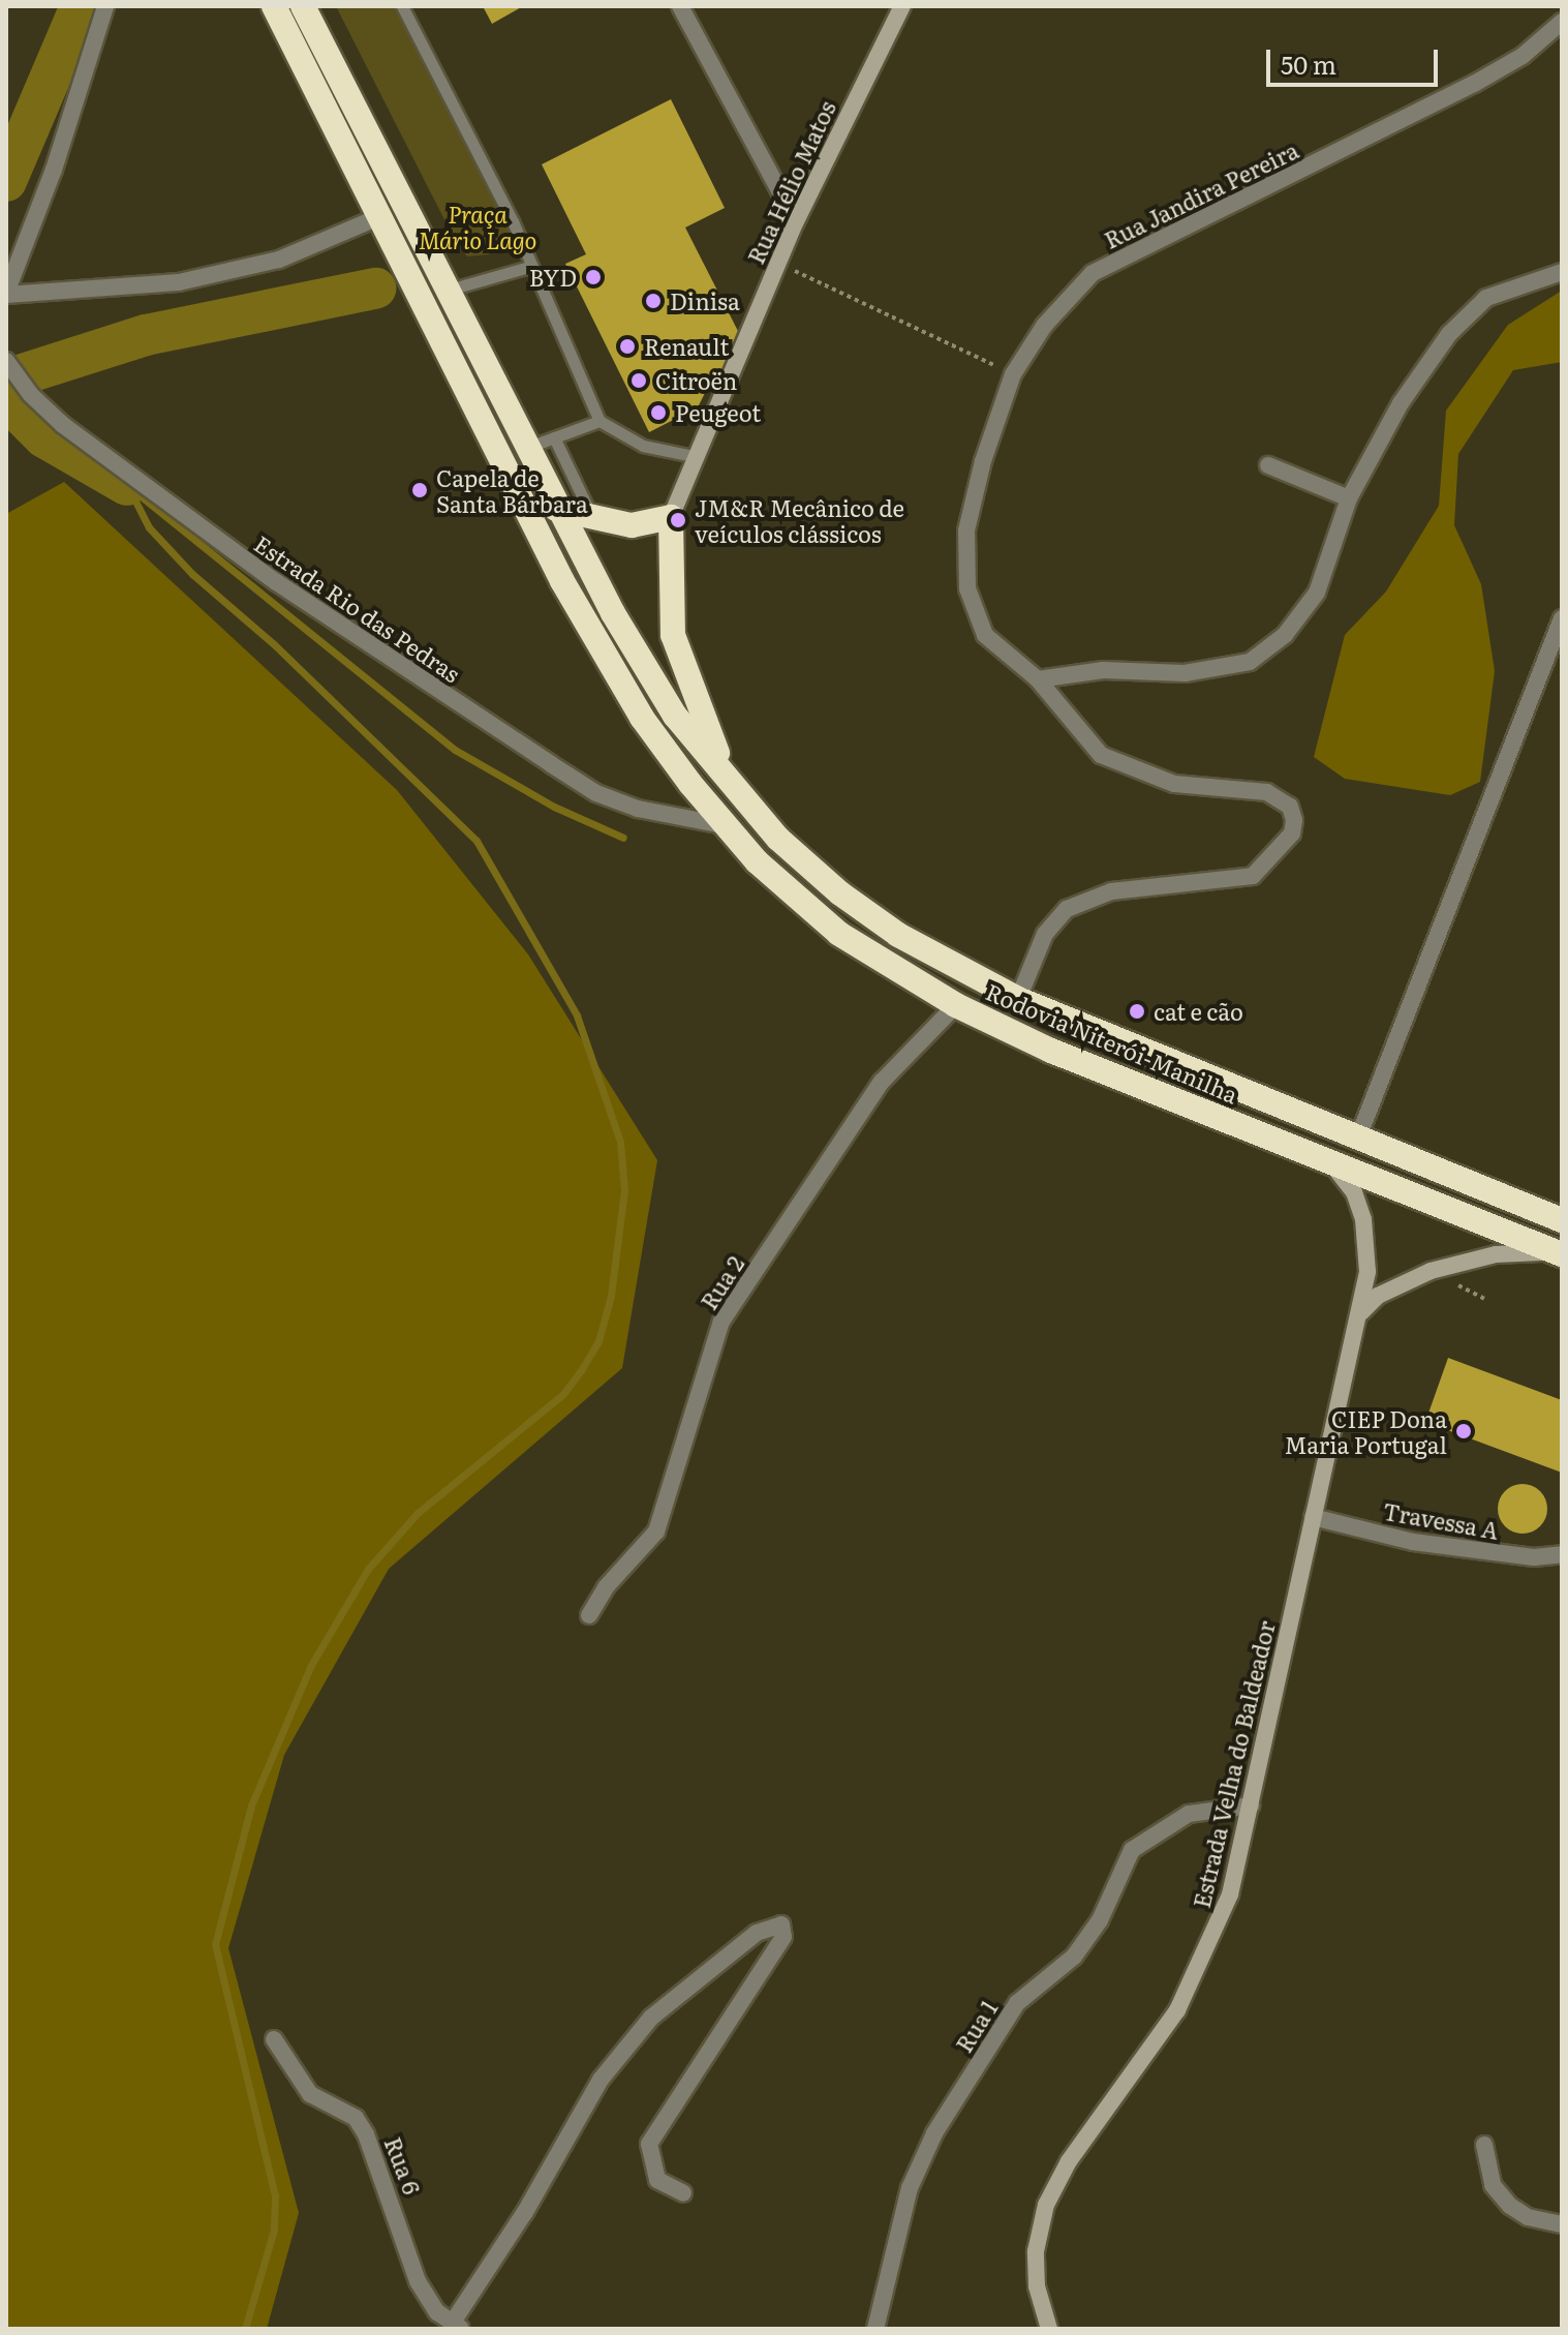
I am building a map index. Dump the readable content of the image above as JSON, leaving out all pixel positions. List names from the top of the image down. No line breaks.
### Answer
{"streets":{"highway":["Rodovia Niterói-Manilha"],"main road":["Rua Hélio Matos","Estrada Velha do Baldeador"],"street":["Rua Jandira Pereira","Estrada Rio das Pedras","Rua 2","Travessa A","Rua 1","Rua 6"]},"crossings":[["Rua Jandira Pereira","Rodovia Niterói-Manilha"],["Estrada Rio das Pedras","Rodovia Niterói-Manilha"],["Rodovia Niterói-Manilha","Rua 2"],["Rodovia Niterói-Manilha","Estrada Velha do Baldeador"],["Travessa A","Estrada Velha do Baldeador"],["Estrada Velha do Baldeador","Rua 1"]],"parks":["Praça Mário Lago"],"places":["BYD","Dinisa","Renault","Citroën","Peugeot","Capela de Santa Bárbara","JM&R Mecânico de veículos clássicos","cat e cão","CIEP Dona Maria Portugal"],"scale_bar":"50 m"}
